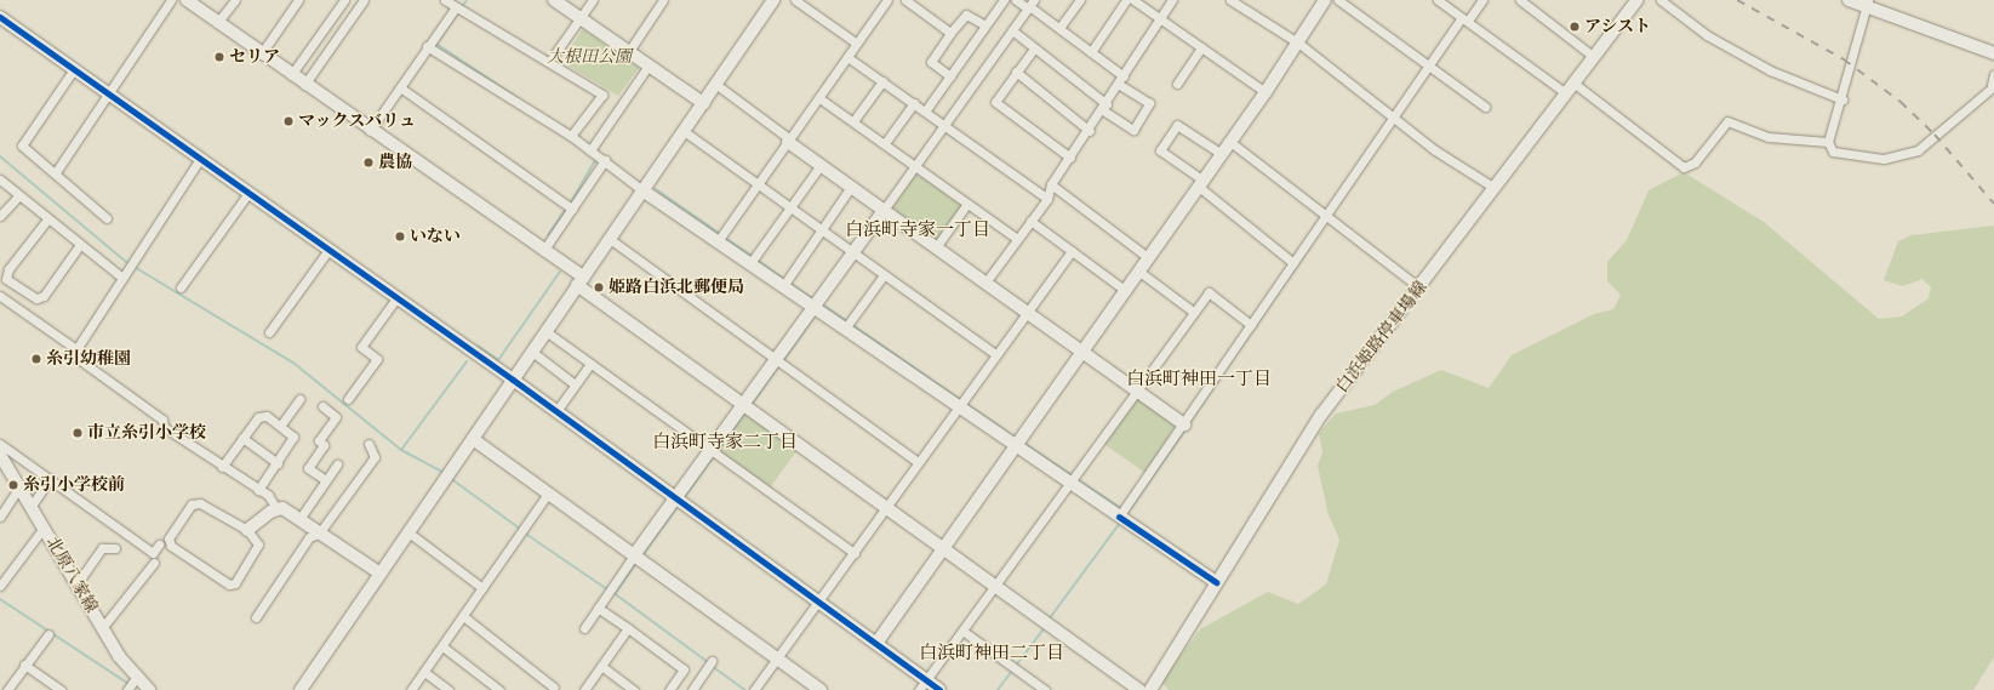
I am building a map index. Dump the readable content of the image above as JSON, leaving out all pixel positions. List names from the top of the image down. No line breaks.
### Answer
{"streets":{"street":["白浜姫路停車場線","北原八家線"]},"districts":["白浜町寺家一丁目","白浜町神田一丁目","白浜町寺家二丁目","白浜町神田二丁目"],"parks":["大根田公園"],"places":["アシスト","セリア","マックスバリュ","農協","いない","姫路白浜北郵便局","糸引幼稚園","市立糸引小学校","糸引小学校前"]}
